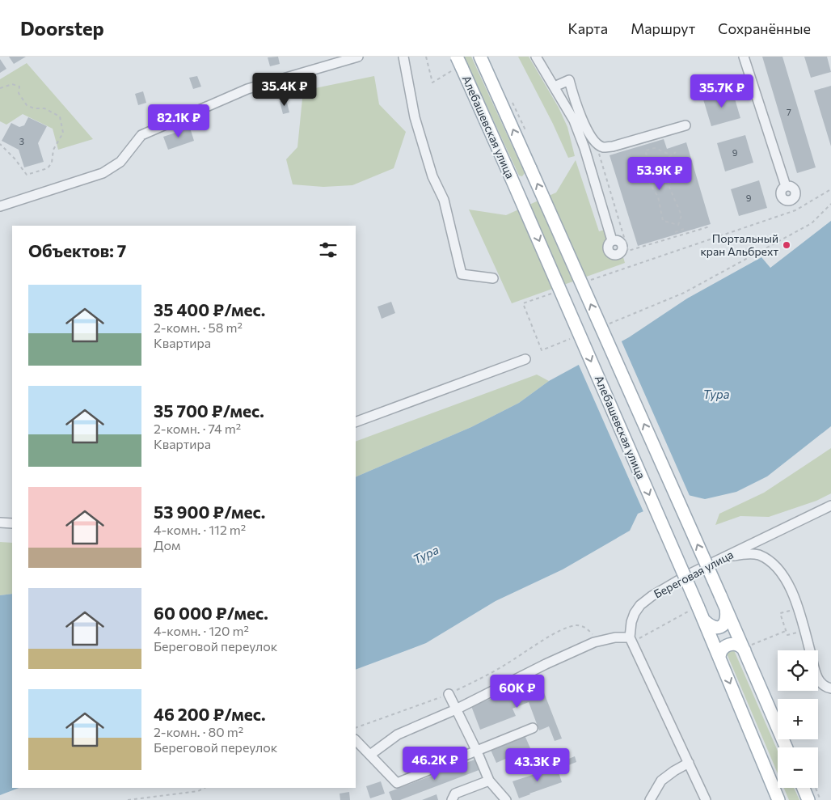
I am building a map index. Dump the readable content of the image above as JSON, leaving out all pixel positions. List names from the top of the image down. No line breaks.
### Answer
{"streets":{"main road":["Алебашевская улица"],"street":["Береговая улица"]},"water":["Тура"],"places":["Портальный кран Альбрехт"],"house_numbers":["7","3","9","9"],"page":{"header":"Doorstep","nav":["Карта","Маршрут","Сохранённые"],"price":["35.4K ₽","35.7K ₽","82.1K ₽","53.9K ₽","60K ₽","46.2K ₽","43.3K ₽"],"heading":"Объектов: 7","list":[{"name":"35 400 ₽/мес.","note":"2-комн. · 58 m² · Квартира"},{"name":"35 700 ₽/мес.","note":"2-комн. · 74 m² · Квартира"},{"name":"53 900 ₽/мес.","note":"4-комн. · 112 m² · Дом"},{"name":"60 000 ₽/мес.","note":"4-комн. · 120 m² · Береговой переулок"},{"name":"46 200 ₽/мес.","note":"2-комн. · 80 m² · Береговой переулок"}],"map_buttons":["+","−"]}}
